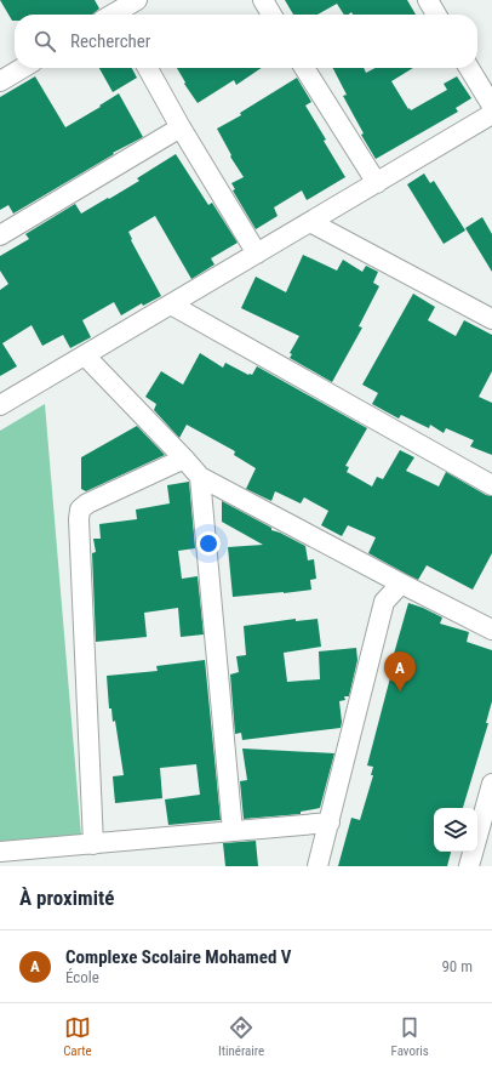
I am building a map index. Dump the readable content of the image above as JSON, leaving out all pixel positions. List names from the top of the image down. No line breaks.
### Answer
{"page":{"search":"Rechercher","pins":"A","heading":"À proximité","list":[{"mark":"A","name":"Complexe Scolaire Mohamed V","note":"École","value":"90 m"}],"nav":["Carte","Itinéraire","Favoris"]}}
